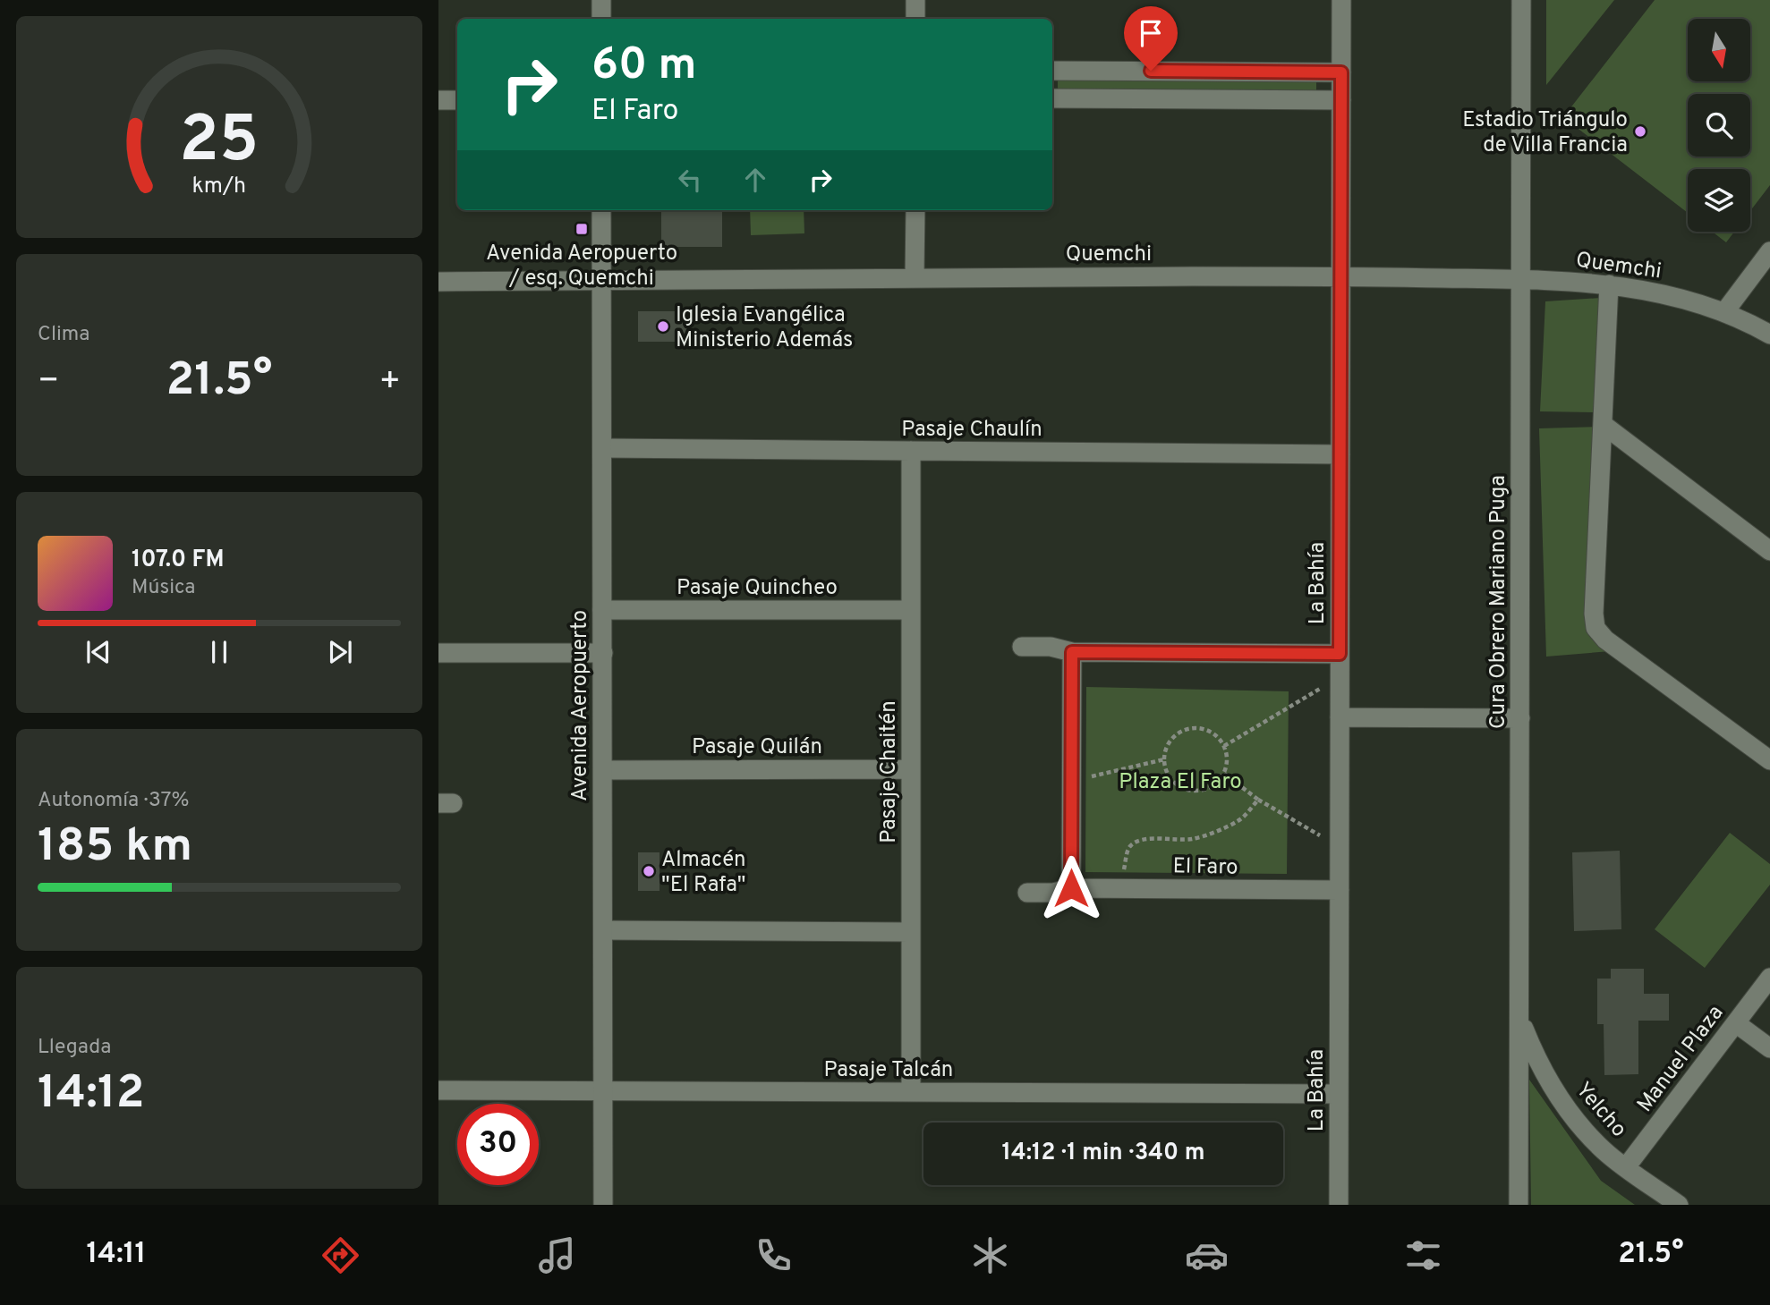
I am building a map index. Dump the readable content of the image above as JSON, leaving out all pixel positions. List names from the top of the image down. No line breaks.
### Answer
{"streets":{"street":["Quemchi","Pasaje Chaulín","La Bahía","Pasaje Quincheo","Cura Obrero Mariano Puga","Avenida Aeropuerto","Pasaje Quilán","Pasaje Chaitén","El Faro","Manuel Plaza","Pasaje Talcán","Yelcho"]},"crossings":[["Quemchi","La Bahía"],["Quemchi","Cura Obrero Mariano Puga"],["Quemchi","Avenida Aeropuerto"],["Pasaje Chaulín","La Bahía"],["Pasaje Chaulín","Avenida Aeropuerto"],["Pasaje Chaulín","Pasaje Chaitén"],["La Bahía","El Faro"],["La Bahía","Pasaje Talcán"],["Pasaje Quincheo","Avenida Aeropuerto"],["Pasaje Quincheo","Pasaje Chaitén"],["Cura Obrero Mariano Puga","Yelcho"],["Avenida Aeropuerto","Pasaje Quilán"],["Avenida Aeropuerto","Pasaje Talcán"],["Pasaje Quilán","Pasaje Chaitén"],["Pasaje Chaitén","Pasaje Talcán"],["Manuel Plaza","Yelcho"]],"parks":["Plaza El Faro"],"places":{"other":["Estadio Triángulo de Villa Francia","Iglesia Evangélica Ministerio Además","Almacén \"El Rafa\""],"transit":["Avenida Aeropuerto / esq. Quemchi"]},"north":"bottom","page":{"turn":["60 m","El Faro"],"tile":["Clima",["Autonomía · 37%","185 km"],["Llegada","14:12"]],"heat":["−","21.5°","+"],"song":["107.0 FM","Música"],"limit":"30","trip":"14:12 · 1 min · 340 m","tabs":["14:11","21.5°"],"gauge":["25","km/h"]}}
